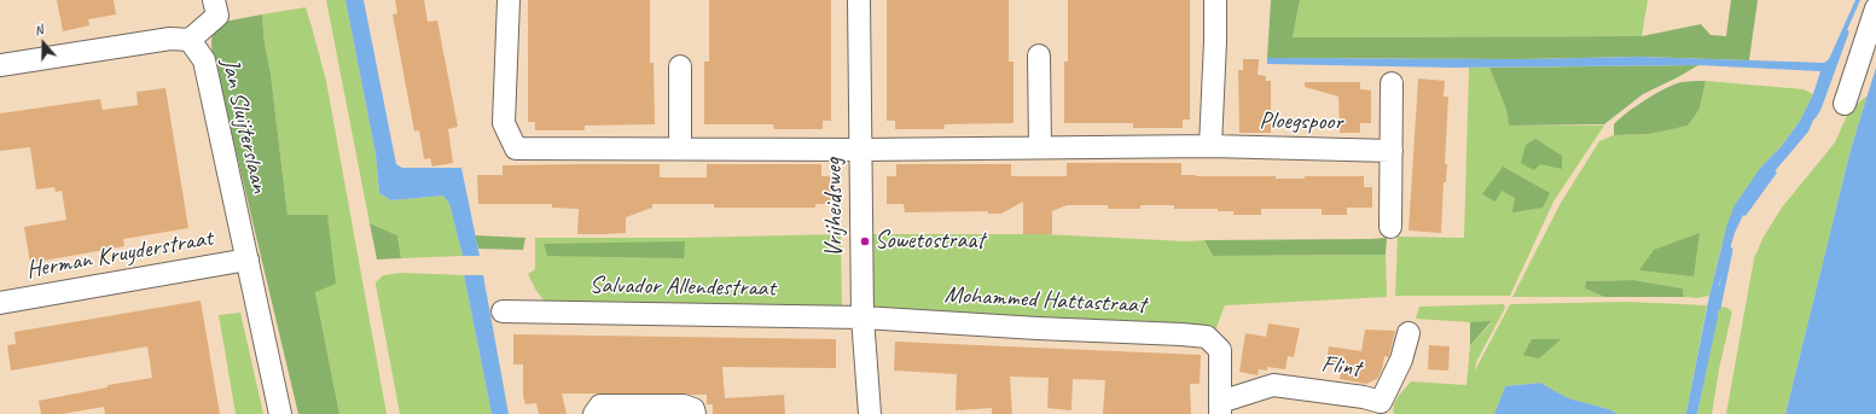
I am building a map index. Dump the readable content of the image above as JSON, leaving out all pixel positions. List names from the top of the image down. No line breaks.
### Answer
{"streets":{"street":["Ploegspoor","Jan Sluijterslaan","Vrijheidsweg","Herman Kruyderstraat","Salvador Allendestraat","Mohammed Hattastraat","Flint"]},"crossings":[["Jan Sluijterslaan","Herman Kruyderstraat"],["Vrijheidsweg","Salvador Allendestraat"],["Vrijheidsweg","Mohammed Hattastraat"],["Salvador Allendestraat","Mohammed Hattastraat"],["Mohammed Hattastraat","Flint"]],"places":["Sowetostraat"],"north":"top"}
